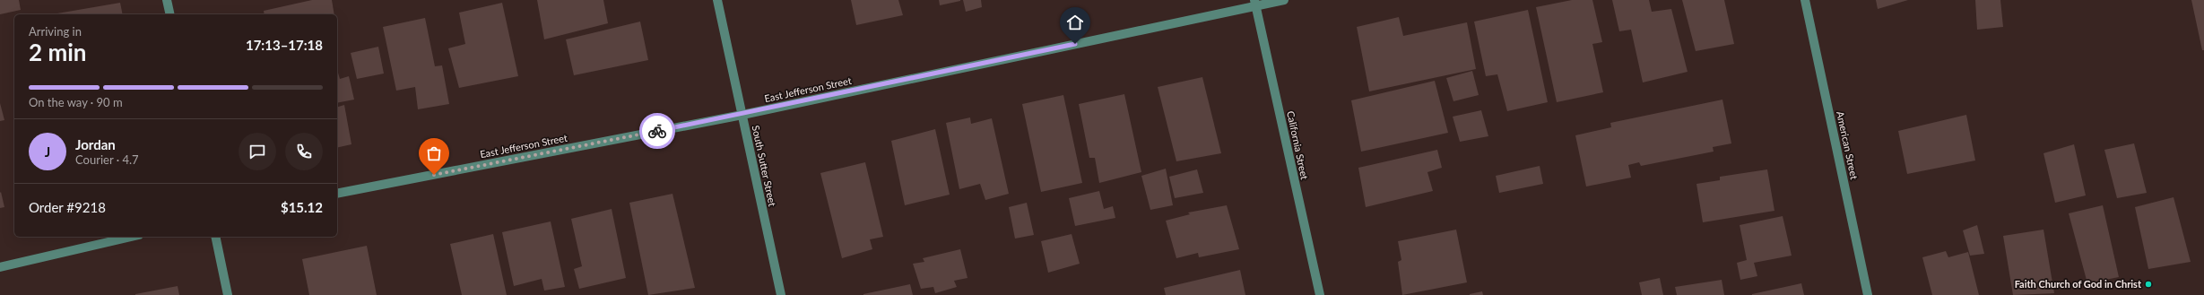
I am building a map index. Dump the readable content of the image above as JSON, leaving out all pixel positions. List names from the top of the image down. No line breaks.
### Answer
{"streets":{"street":["East Jefferson Street","California Street","American Street","South Sutter Street"]},"crossings":[["East Jefferson Street","California Street"],["East Jefferson Street","South Sutter Street"]],"places":["Faith Church of God in Christ"],"page":{"heading":["2 min","Arriving in","17:13–17:18"],"panel":["Jordan","Courier · 4.7","Order #9218","$15.12"],"bar":"On the way · 90 m","round":"J"}}
